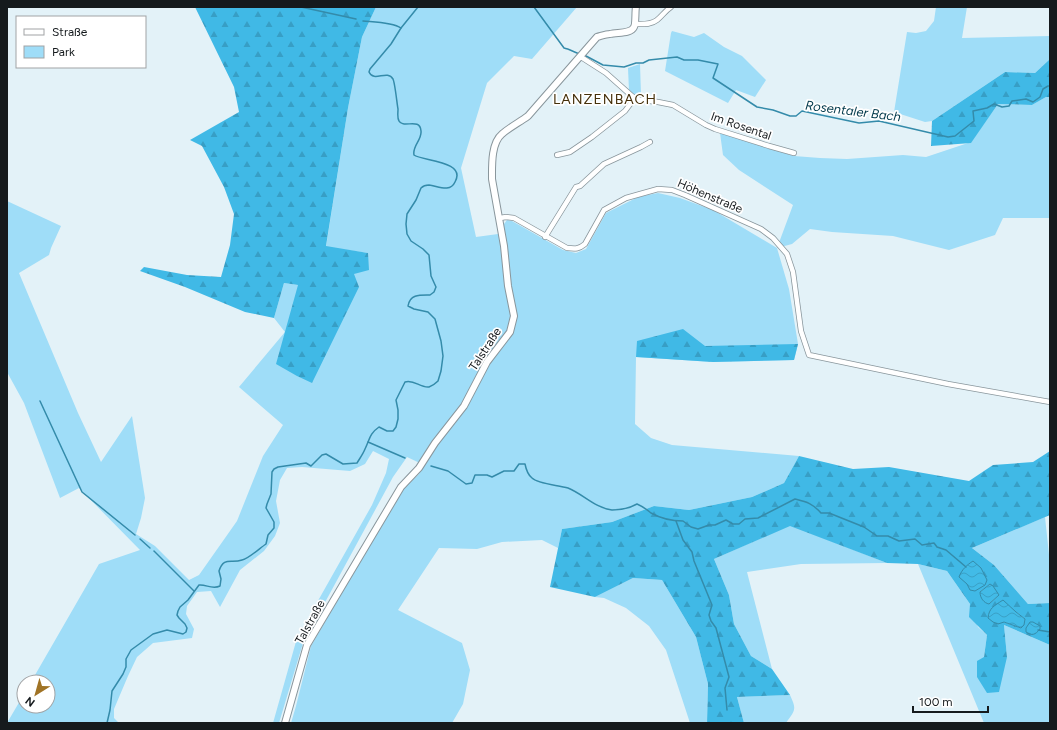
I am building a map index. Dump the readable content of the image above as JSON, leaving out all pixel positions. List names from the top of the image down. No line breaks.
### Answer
{"streets":{"main road":["Talstraße"],"street":["Im Rosental","Höhenstraße"]},"crossings":[["Im Rosental","Talstraße"],["Höhenstraße","Talstraße"]],"districts":["LANZENBACH"],"water":["Rosentaler Bach"],"legend":["Straße","Park"],"scale_bar":"100 m","north":"bottom left"}
